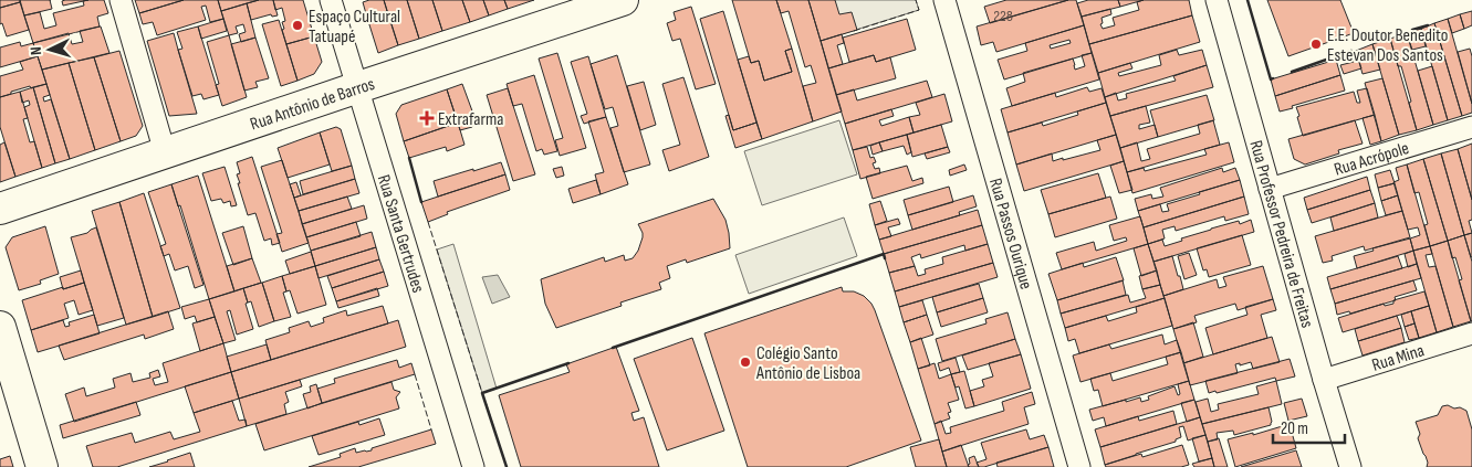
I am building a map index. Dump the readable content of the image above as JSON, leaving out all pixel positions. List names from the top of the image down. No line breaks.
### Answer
{"streets":{"main road":["Rua Antônio de Barros"],"street":["Rua Acrópole","Rua Santa Gertrudes","Rua Passos Ourique","Rua Professor Pedreira de Freitas","Rua Mina"]},"crossings":[["Rua Antônio de Barros","Rua Santa Gertrudes"],["Rua Acrópole","Rua Professor Pedreira de Freitas"],["Rua Professor Pedreira de Freitas","Rua Mina"]],"places":{"other":["Espaço Cultural Tatuapé","E.E. Doutor Benedito Estevan Dos Santos","Colégio Santo Antônio de Lisboa"],"health":["Extrafarma"]},"house_numbers":["228"],"scale_bar":"20 m","north":"left"}
